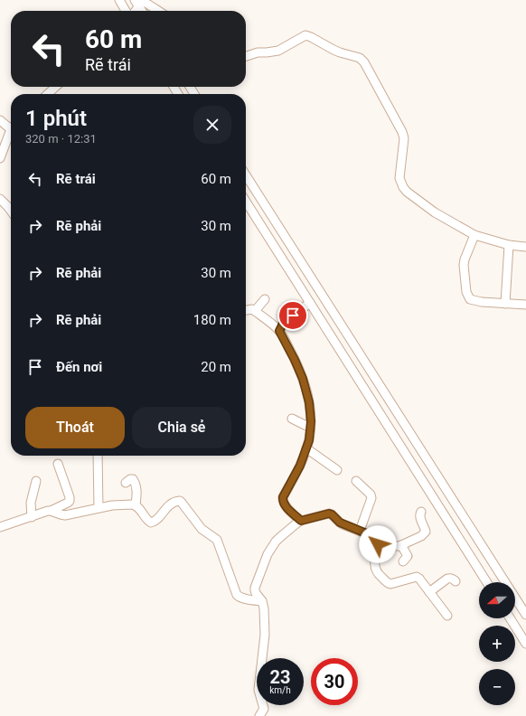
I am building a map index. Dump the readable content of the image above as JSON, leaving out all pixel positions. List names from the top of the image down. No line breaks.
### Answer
{"north":"left","page":{"turn":["60 m","Rẽ trái"],"heading":["1 phút","320 m · 12:31"],"list":[{"name":"Rẽ trái","value":"60 m"},{"name":"Rẽ phải","value":"30 m"},{"name":"Rẽ phải","value":"30 m"},{"name":"Rẽ phải","value":"180 m"},{"name":"Đến nơi","value":"20 m"}],"buttons":["Thoát","Chia sẻ"],"map_buttons":["+","−"],"speed":"23 km/h","limit":"30"}}
